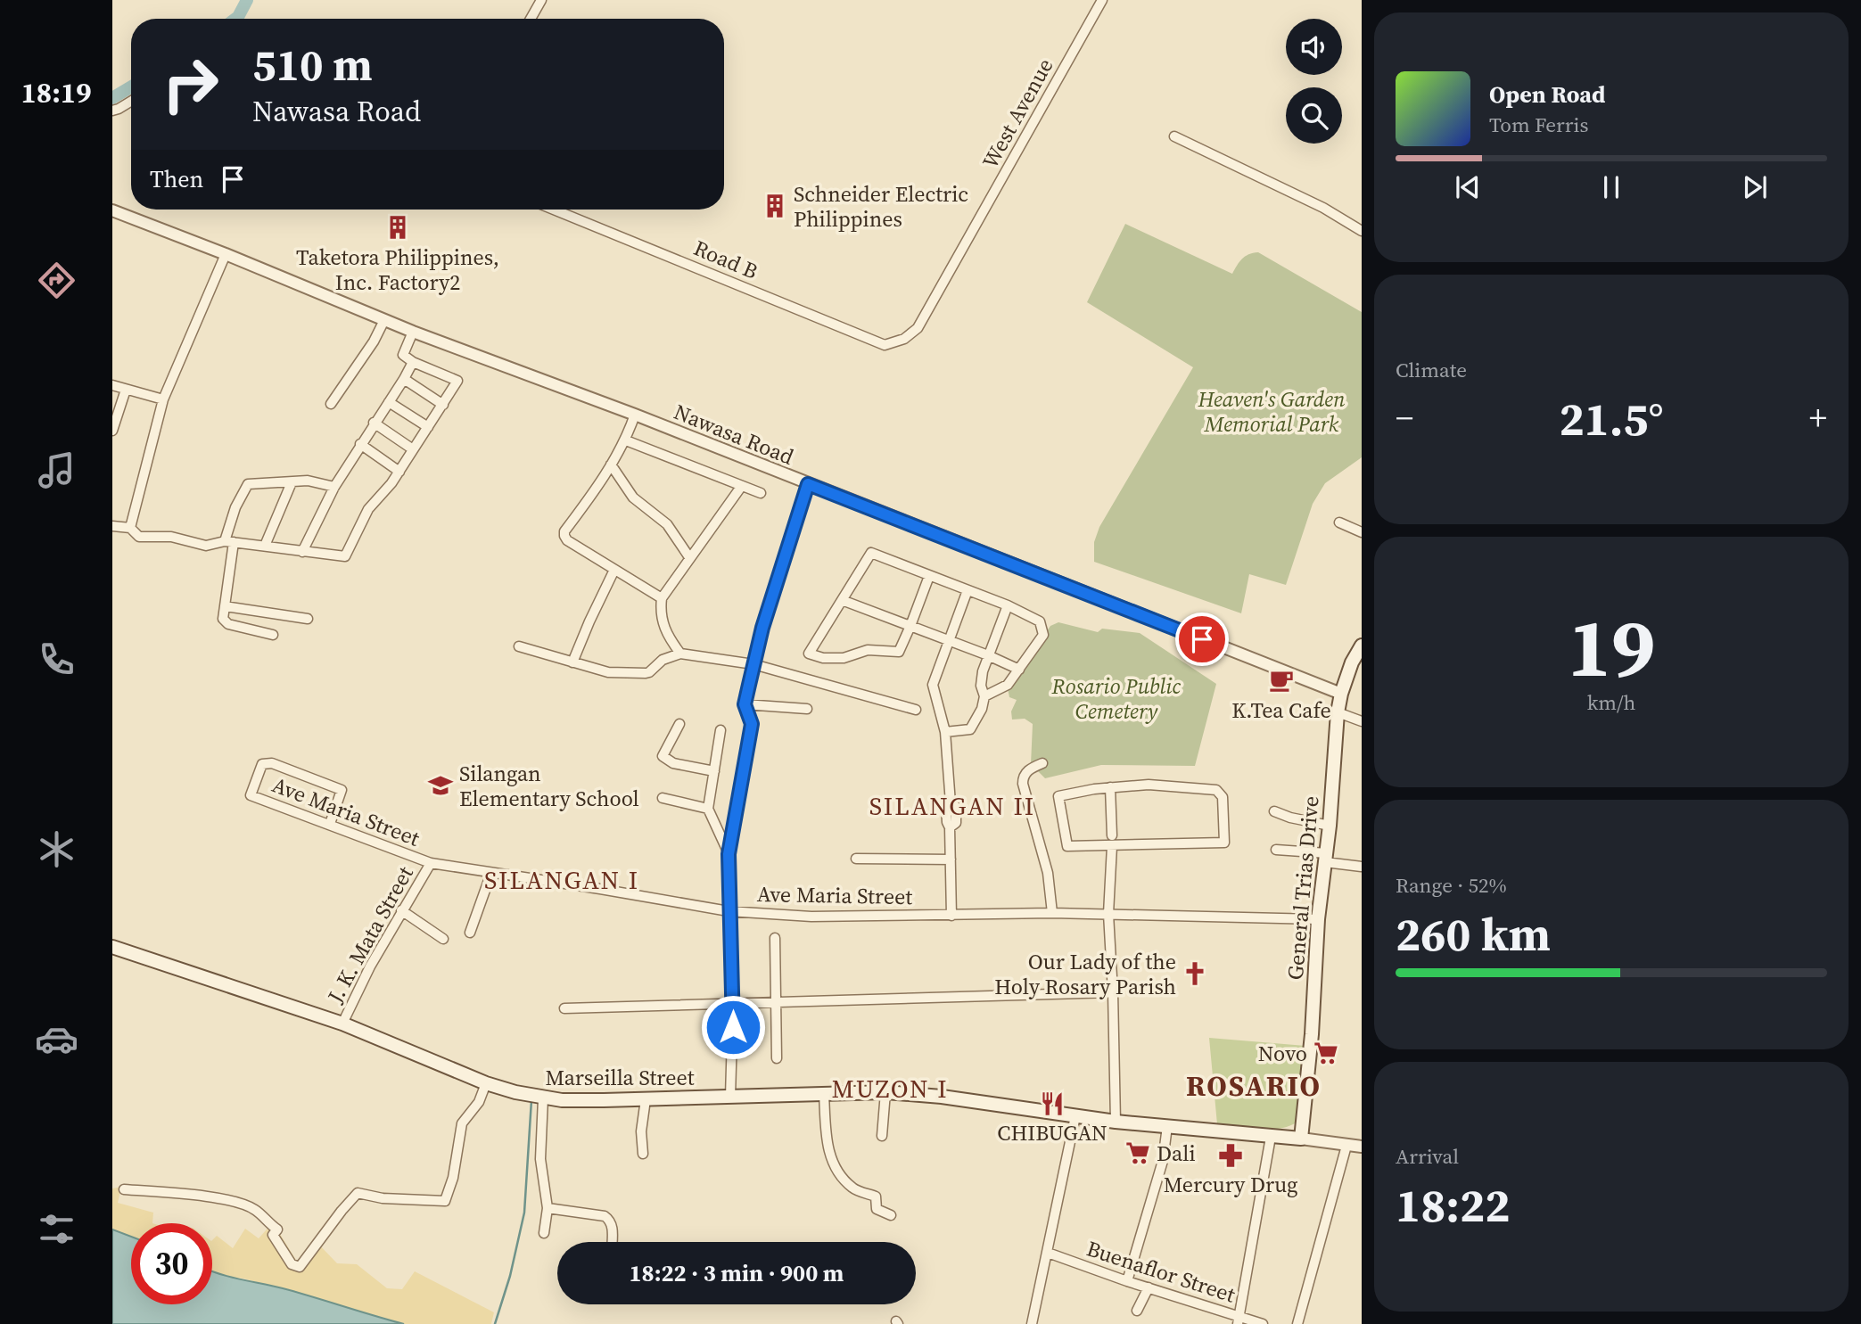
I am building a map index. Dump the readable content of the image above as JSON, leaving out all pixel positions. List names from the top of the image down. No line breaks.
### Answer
{"streets":{"main road":["General Trias Drive","Marseilla Street"],"street":["West Avenue","Road B","Nawasa Road","Ave Maria Street","J. K. Mata Street","Buenaflor Street"]},"crossings":[["West Avenue","Road B"],["Nawasa Road","General Trias Drive"],["Ave Maria Street","General Trias Drive"],["Ave Maria Street","J. K. Mata Street"],["General Trias Drive","Marseilla Street"],["J. K. Mata Street","Marseilla Street"]],"districts":["SILANGAN II","SILANGAN I","ROSARIO","MUZON I"],"parks":["Heaven's Garden Memorial Park","Rosario Public Cemetery"],"places":{"building":["Schneider Electric Philippines","Taketora Philippines, Inc. Factory2"],"cafe":["K.Tea Cafe"],"school or university":["Silangan Elementary School"],"church":["Our Lady of the Holy Rosary Parish"],"supermarket":["Novo","Dali"],"restaurant":["CHIBUGAN"],"pharmacy":["Mercury Drug"]},"page":{"tabs":"18:19","turn":["510 m","Nawasa Road"],"song":["Open Road","Tom Ferris"],"then":"Then","tile":["Climate",["19","km/h"],["Range · 52%","260 km"],["Arrival","18:22"]],"heat":["−","21.5°","+"],"limit":"30","trip":"18:22 · 3 min · 900 m"}}
